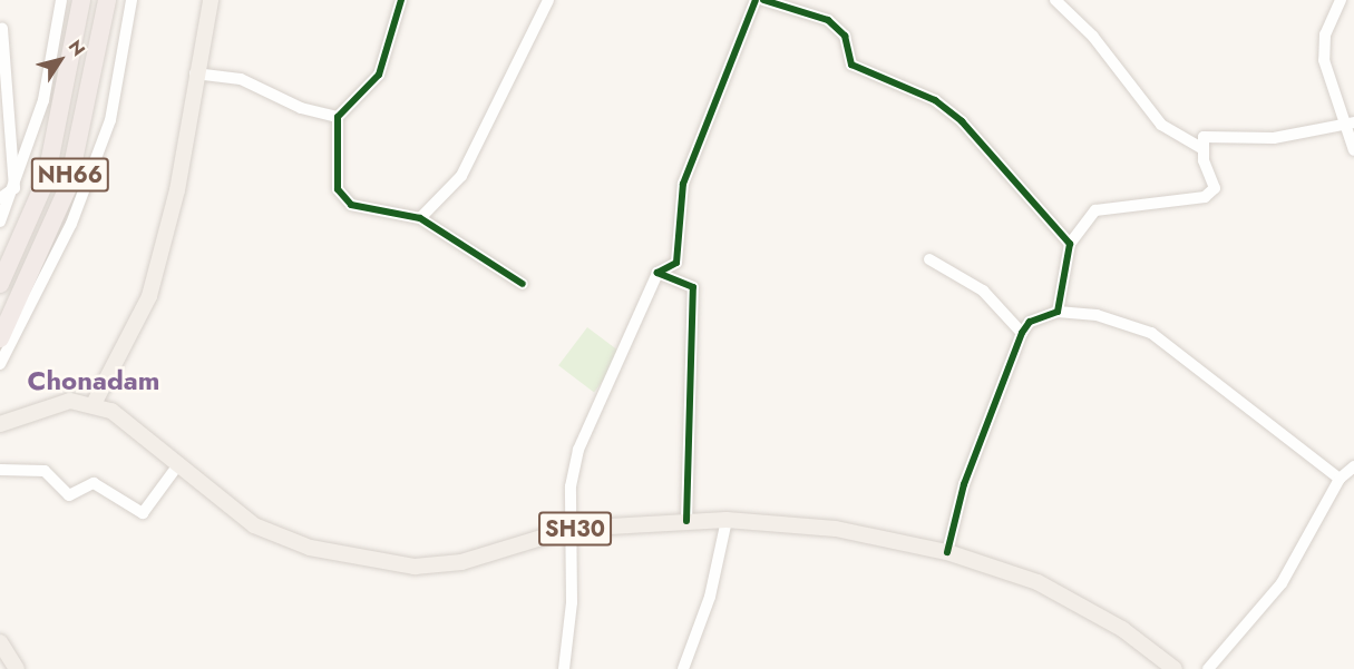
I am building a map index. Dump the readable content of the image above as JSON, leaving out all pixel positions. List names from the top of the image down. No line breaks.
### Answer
{"streets":{"highway":["NH66"],"main road":["SH30"]},"districts":["Chonadam"],"north":"top right"}
